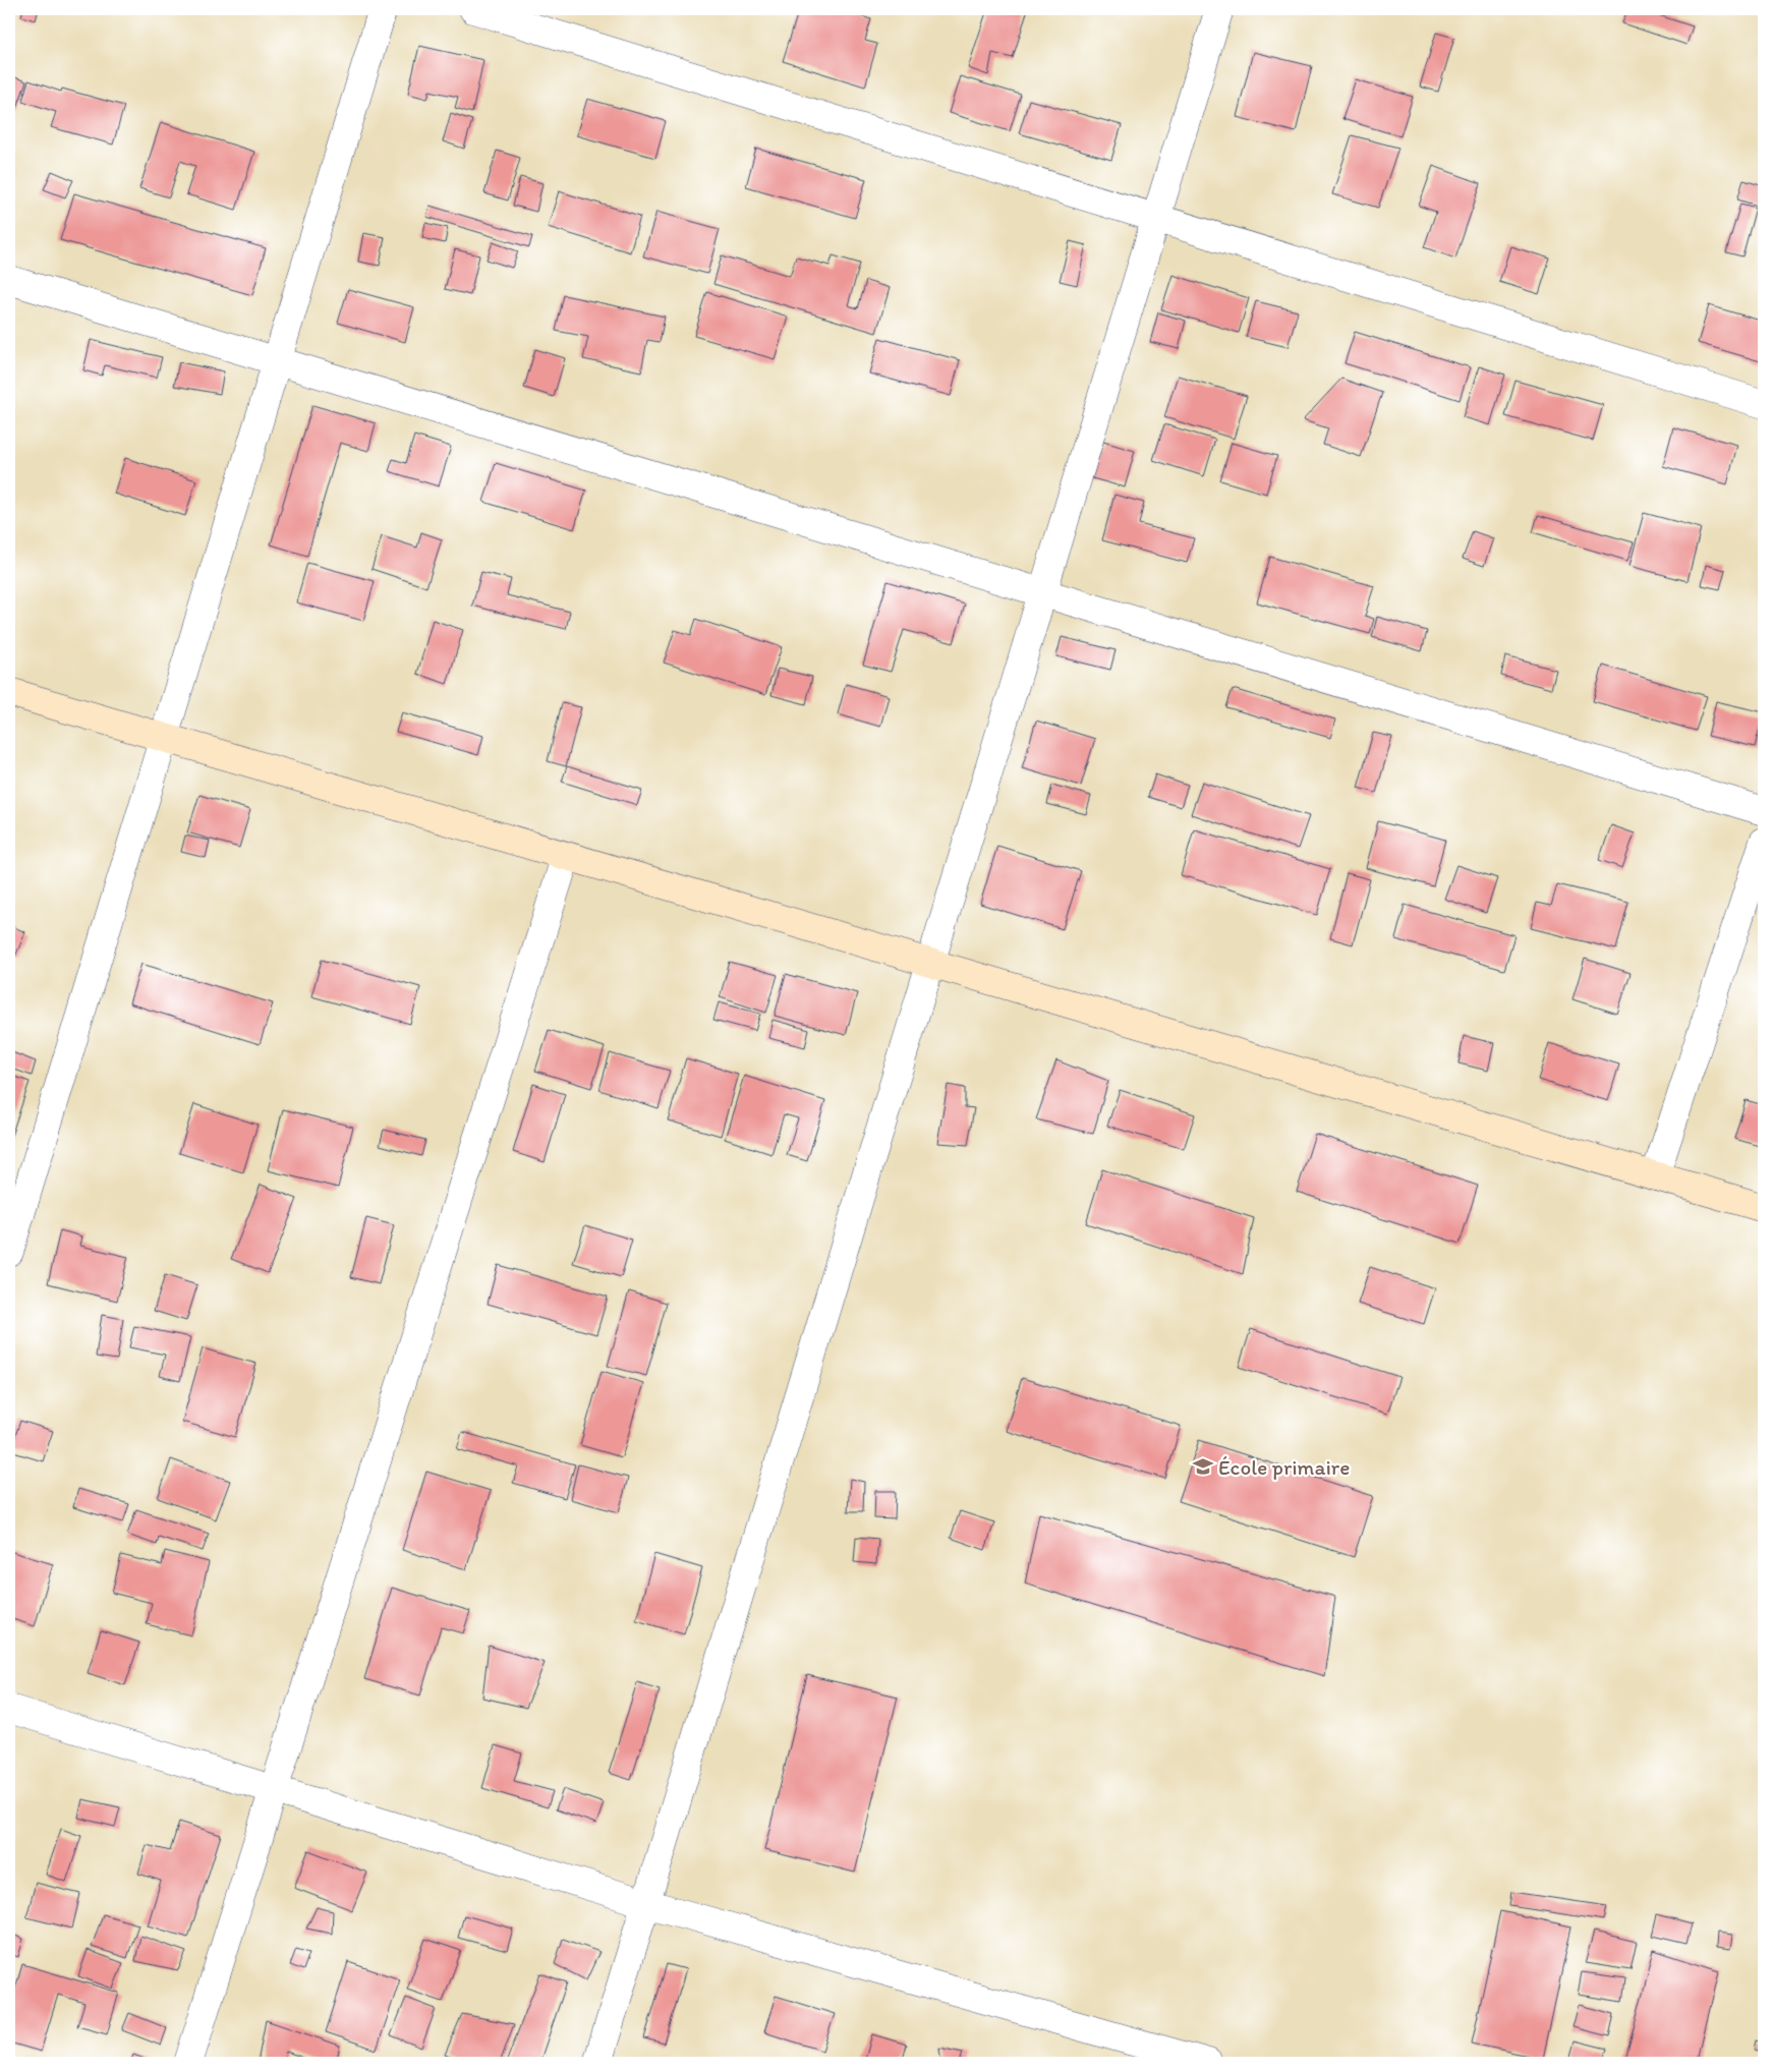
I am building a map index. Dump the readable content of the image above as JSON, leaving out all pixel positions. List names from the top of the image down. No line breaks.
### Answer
{"places":{"school or university":["École primaire"]}}
